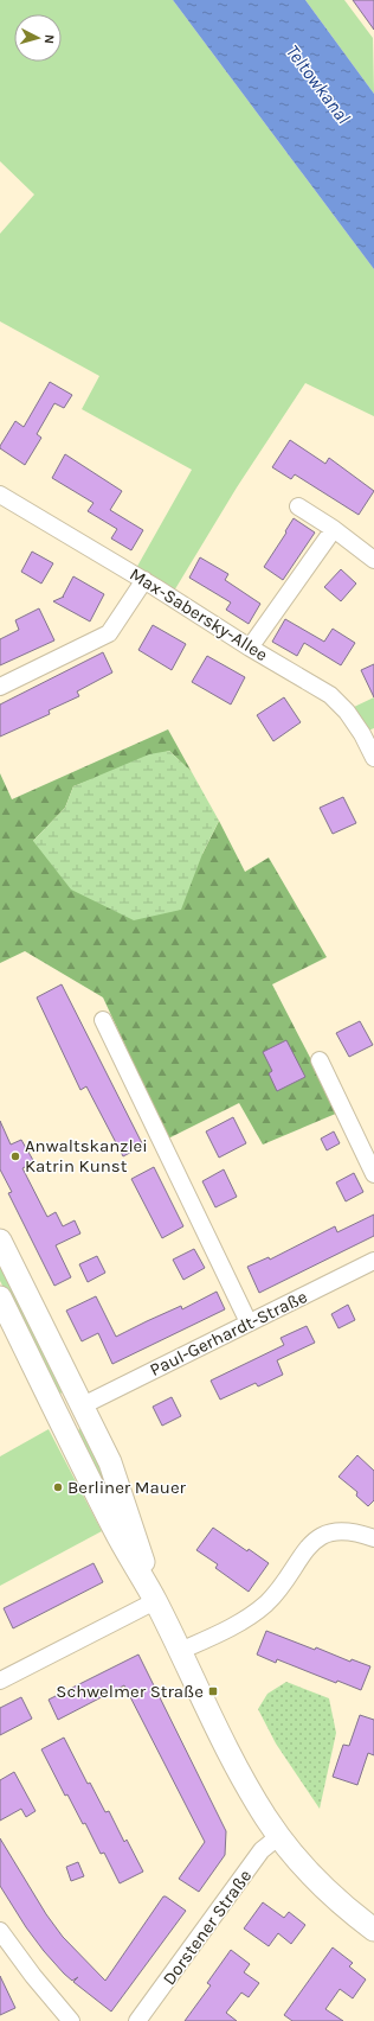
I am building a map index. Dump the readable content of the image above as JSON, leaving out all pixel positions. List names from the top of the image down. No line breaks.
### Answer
{"streets":{"street":["Max-Sabersky-Allee","Paul-Gerhardt-Straße","Dorstener Straße"]},"water":["Teltowkanal"],"places":{"other":["Anwaltskanzlei Katrin Kunst","Berliner Mauer"],"transit":["Schwelmer Straße"]},"north":"right"}
